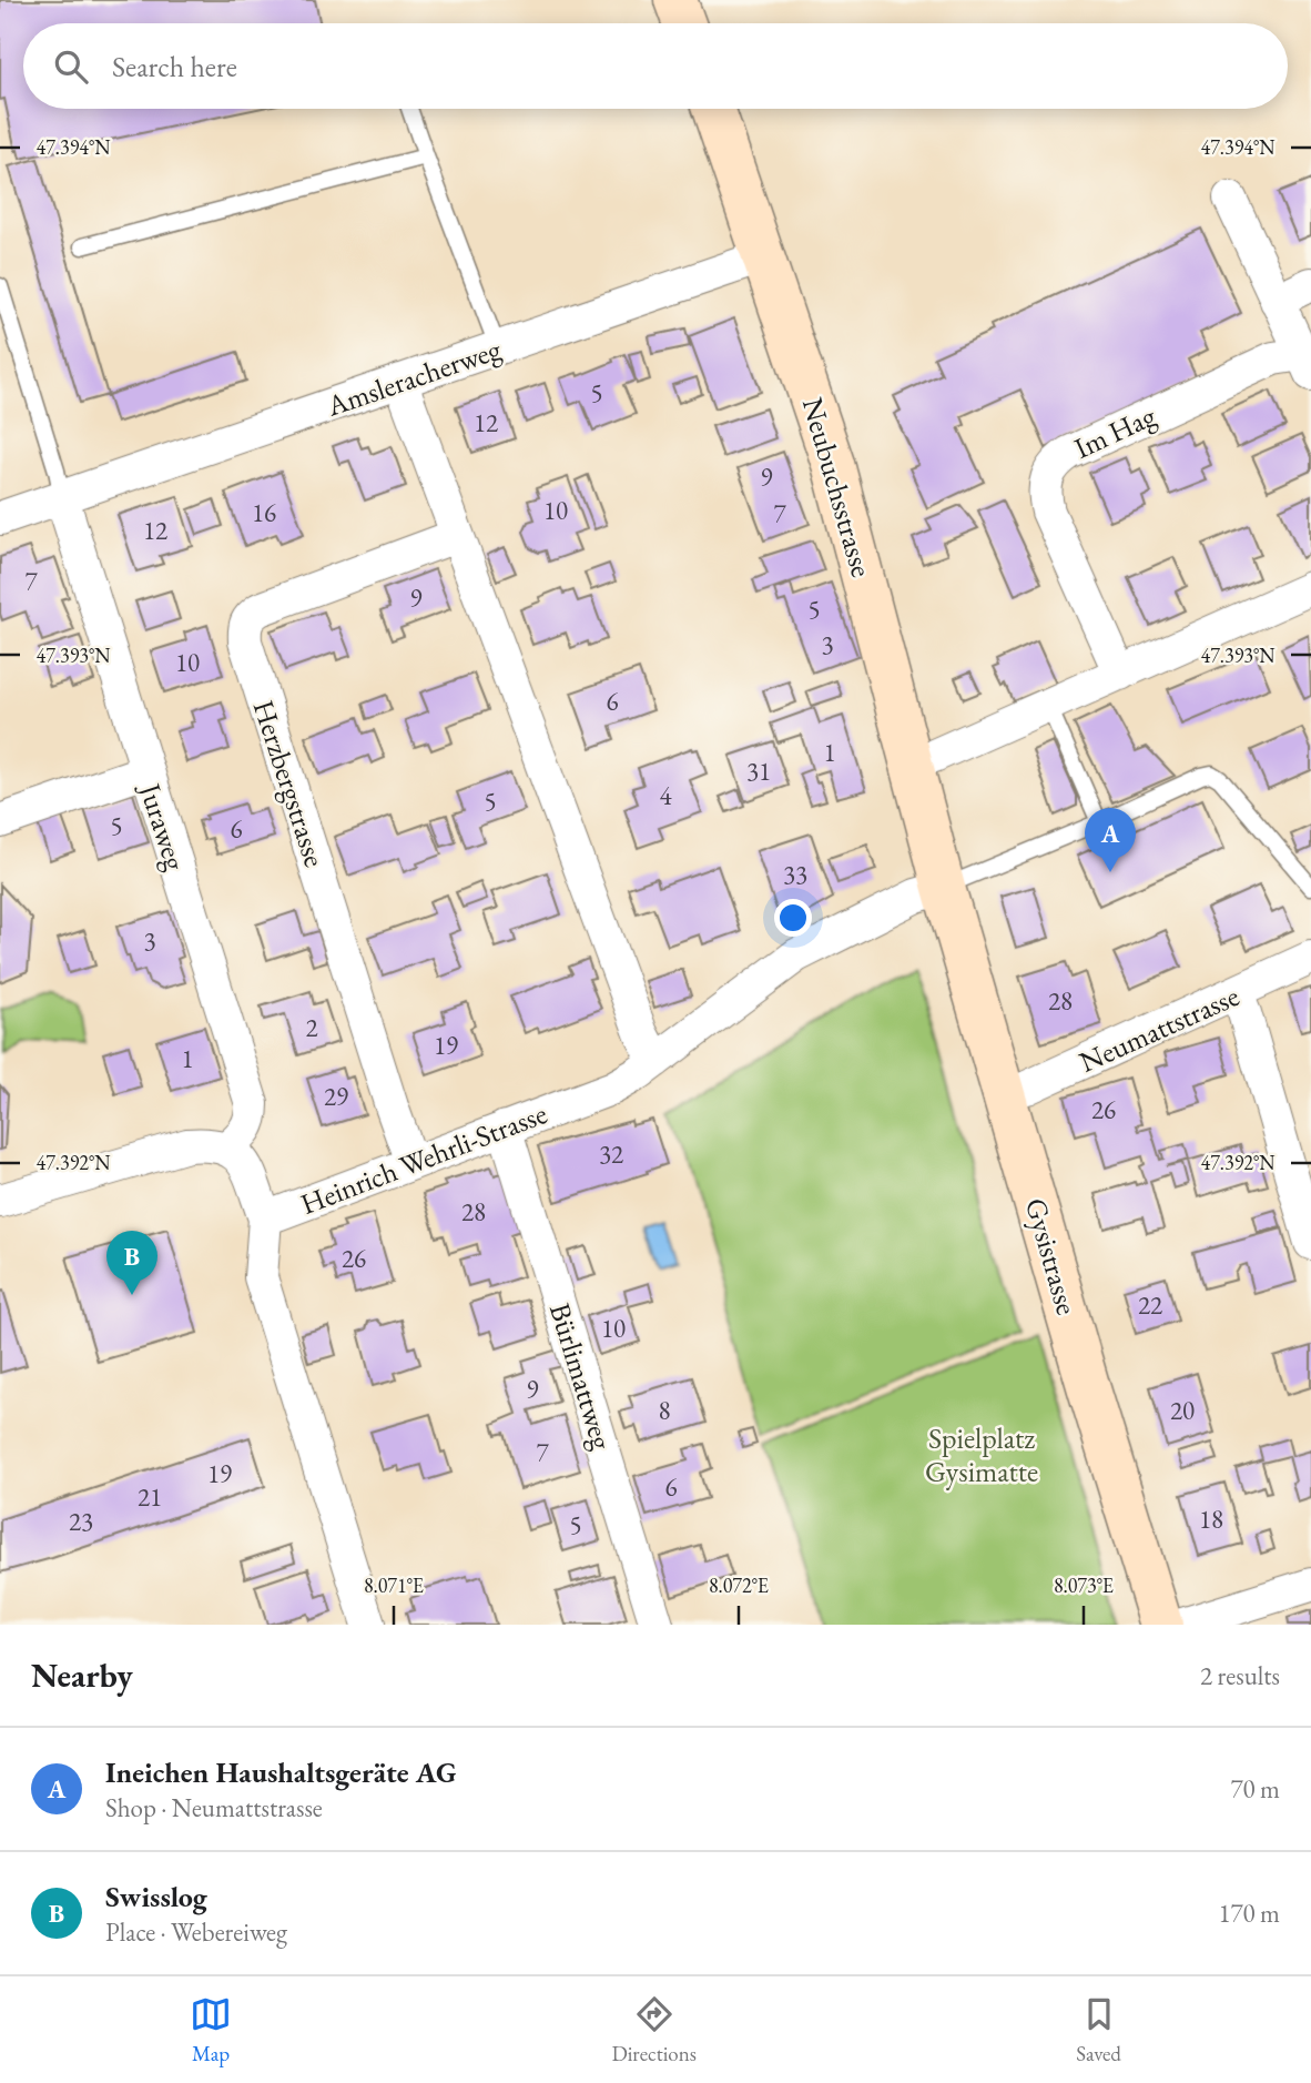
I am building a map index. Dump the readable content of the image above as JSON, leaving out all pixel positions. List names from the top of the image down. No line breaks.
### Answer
{"streets":{"street":["Amsleracherweg","Im Hag","Neubuchsstrasse","Herzbergstrasse","Juraweg","Neumattstrasse","Heinrich Wehrli-Strasse","Gysistrasse","Bürlimattweg"]},"crossings":[["Amsleracherweg","Neubuchsstrasse"],["Amsleracherweg","Juraweg"],["Neubuchsstrasse","Heinrich Wehrli-Strasse"],["Neubuchsstrasse","Gysistrasse"],["Herzbergstrasse","Heinrich Wehrli-Strasse"],["Neumattstrasse","Gysistrasse"],["Heinrich Wehrli-Strasse","Gysistrasse"],["Heinrich Wehrli-Strasse","Bürlimattweg"]],"parks":["Spielplatz Gysimatte"],"house_numbers":["5","12","9","10","16","7","12","7","9","5","3","10","6","1","31","4","5","5","6","33","3","28","2","19","1","29","26","32","28","26","22","10","9","8","20","7","19","6","21","18","23","5"],"page":{"search":"Search here","pins":["A","B"],"heading":["Nearby","2 results"],"list":[{"mark":"A","name":"Ineichen Haushaltsgeräte AG","note":"Shop · Neumattstrasse","value":"70 m"},{"mark":"B","name":"Swisslog","note":"Place · Webereiweg","value":"170 m"}],"nav":["Map","Directions","Saved"]},"coordinates":["47.394°N","47.393°N","47.392°N","8.071°E","8.072°E","8.073°E"]}
